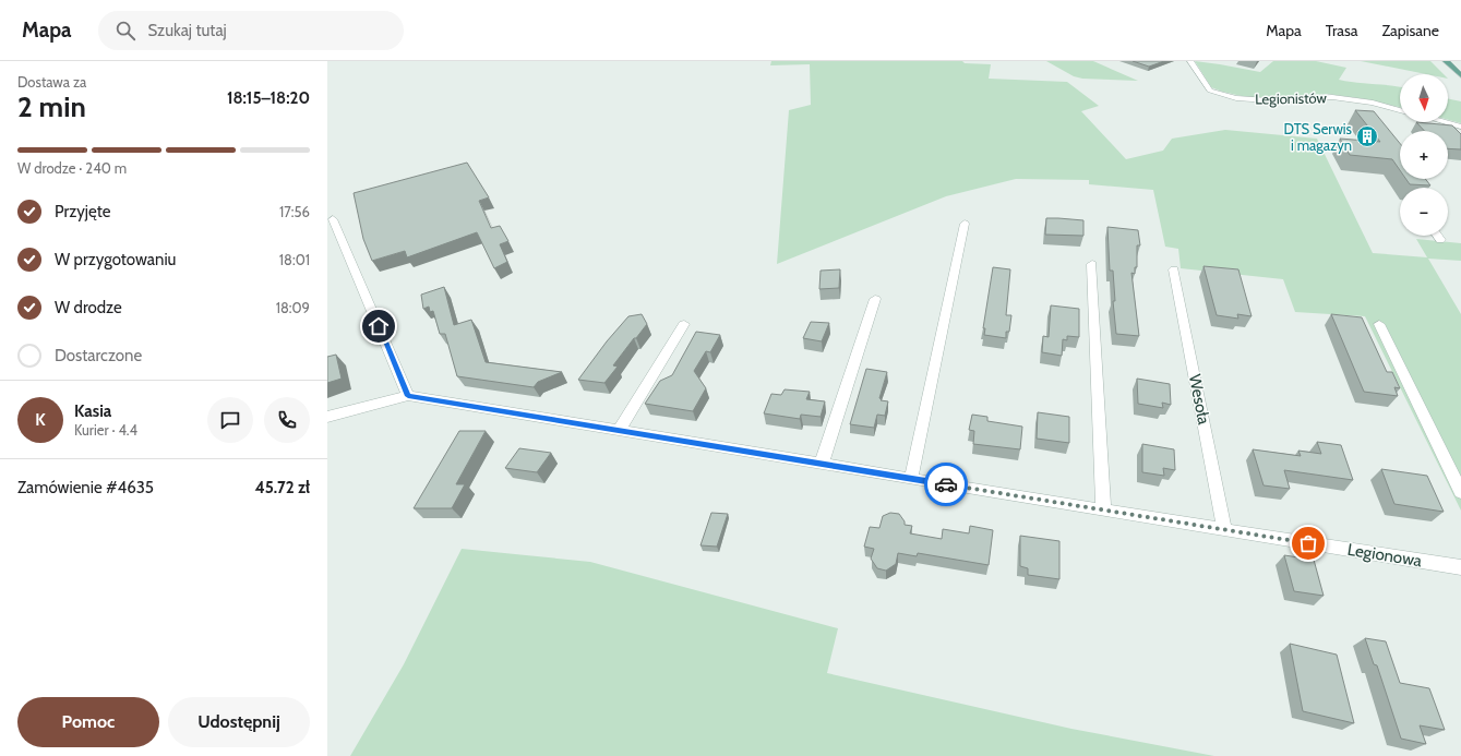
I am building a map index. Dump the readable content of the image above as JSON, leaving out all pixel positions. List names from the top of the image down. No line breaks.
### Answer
{"streets":{"street":["Legionistów","Wesoła","Legionowa"]},"crossings":[["Wesoła","Legionowa"]],"places":{"building":["DTS Serwis i magazyn"]},"north":"bottom","page":{"header":"Mapa","search":"Szukaj tutaj","nav":["Mapa","Trasa","Zapisane"],"heading":["2 min","Dostawa za","18:15–18:20"],"panel":["Kasia","Kurier · 4.4","Zamówienie #4635","45.72 zł"],"map_buttons":["+","−"],"bar":"W drodze · 240 m","list":[["Przyjęte","17:56"],["W przygotowaniu","18:01"],["W drodze","18:09"],"Dostarczone"],"round":"K","buttons":["Pomoc","Udostępnij"]}}
